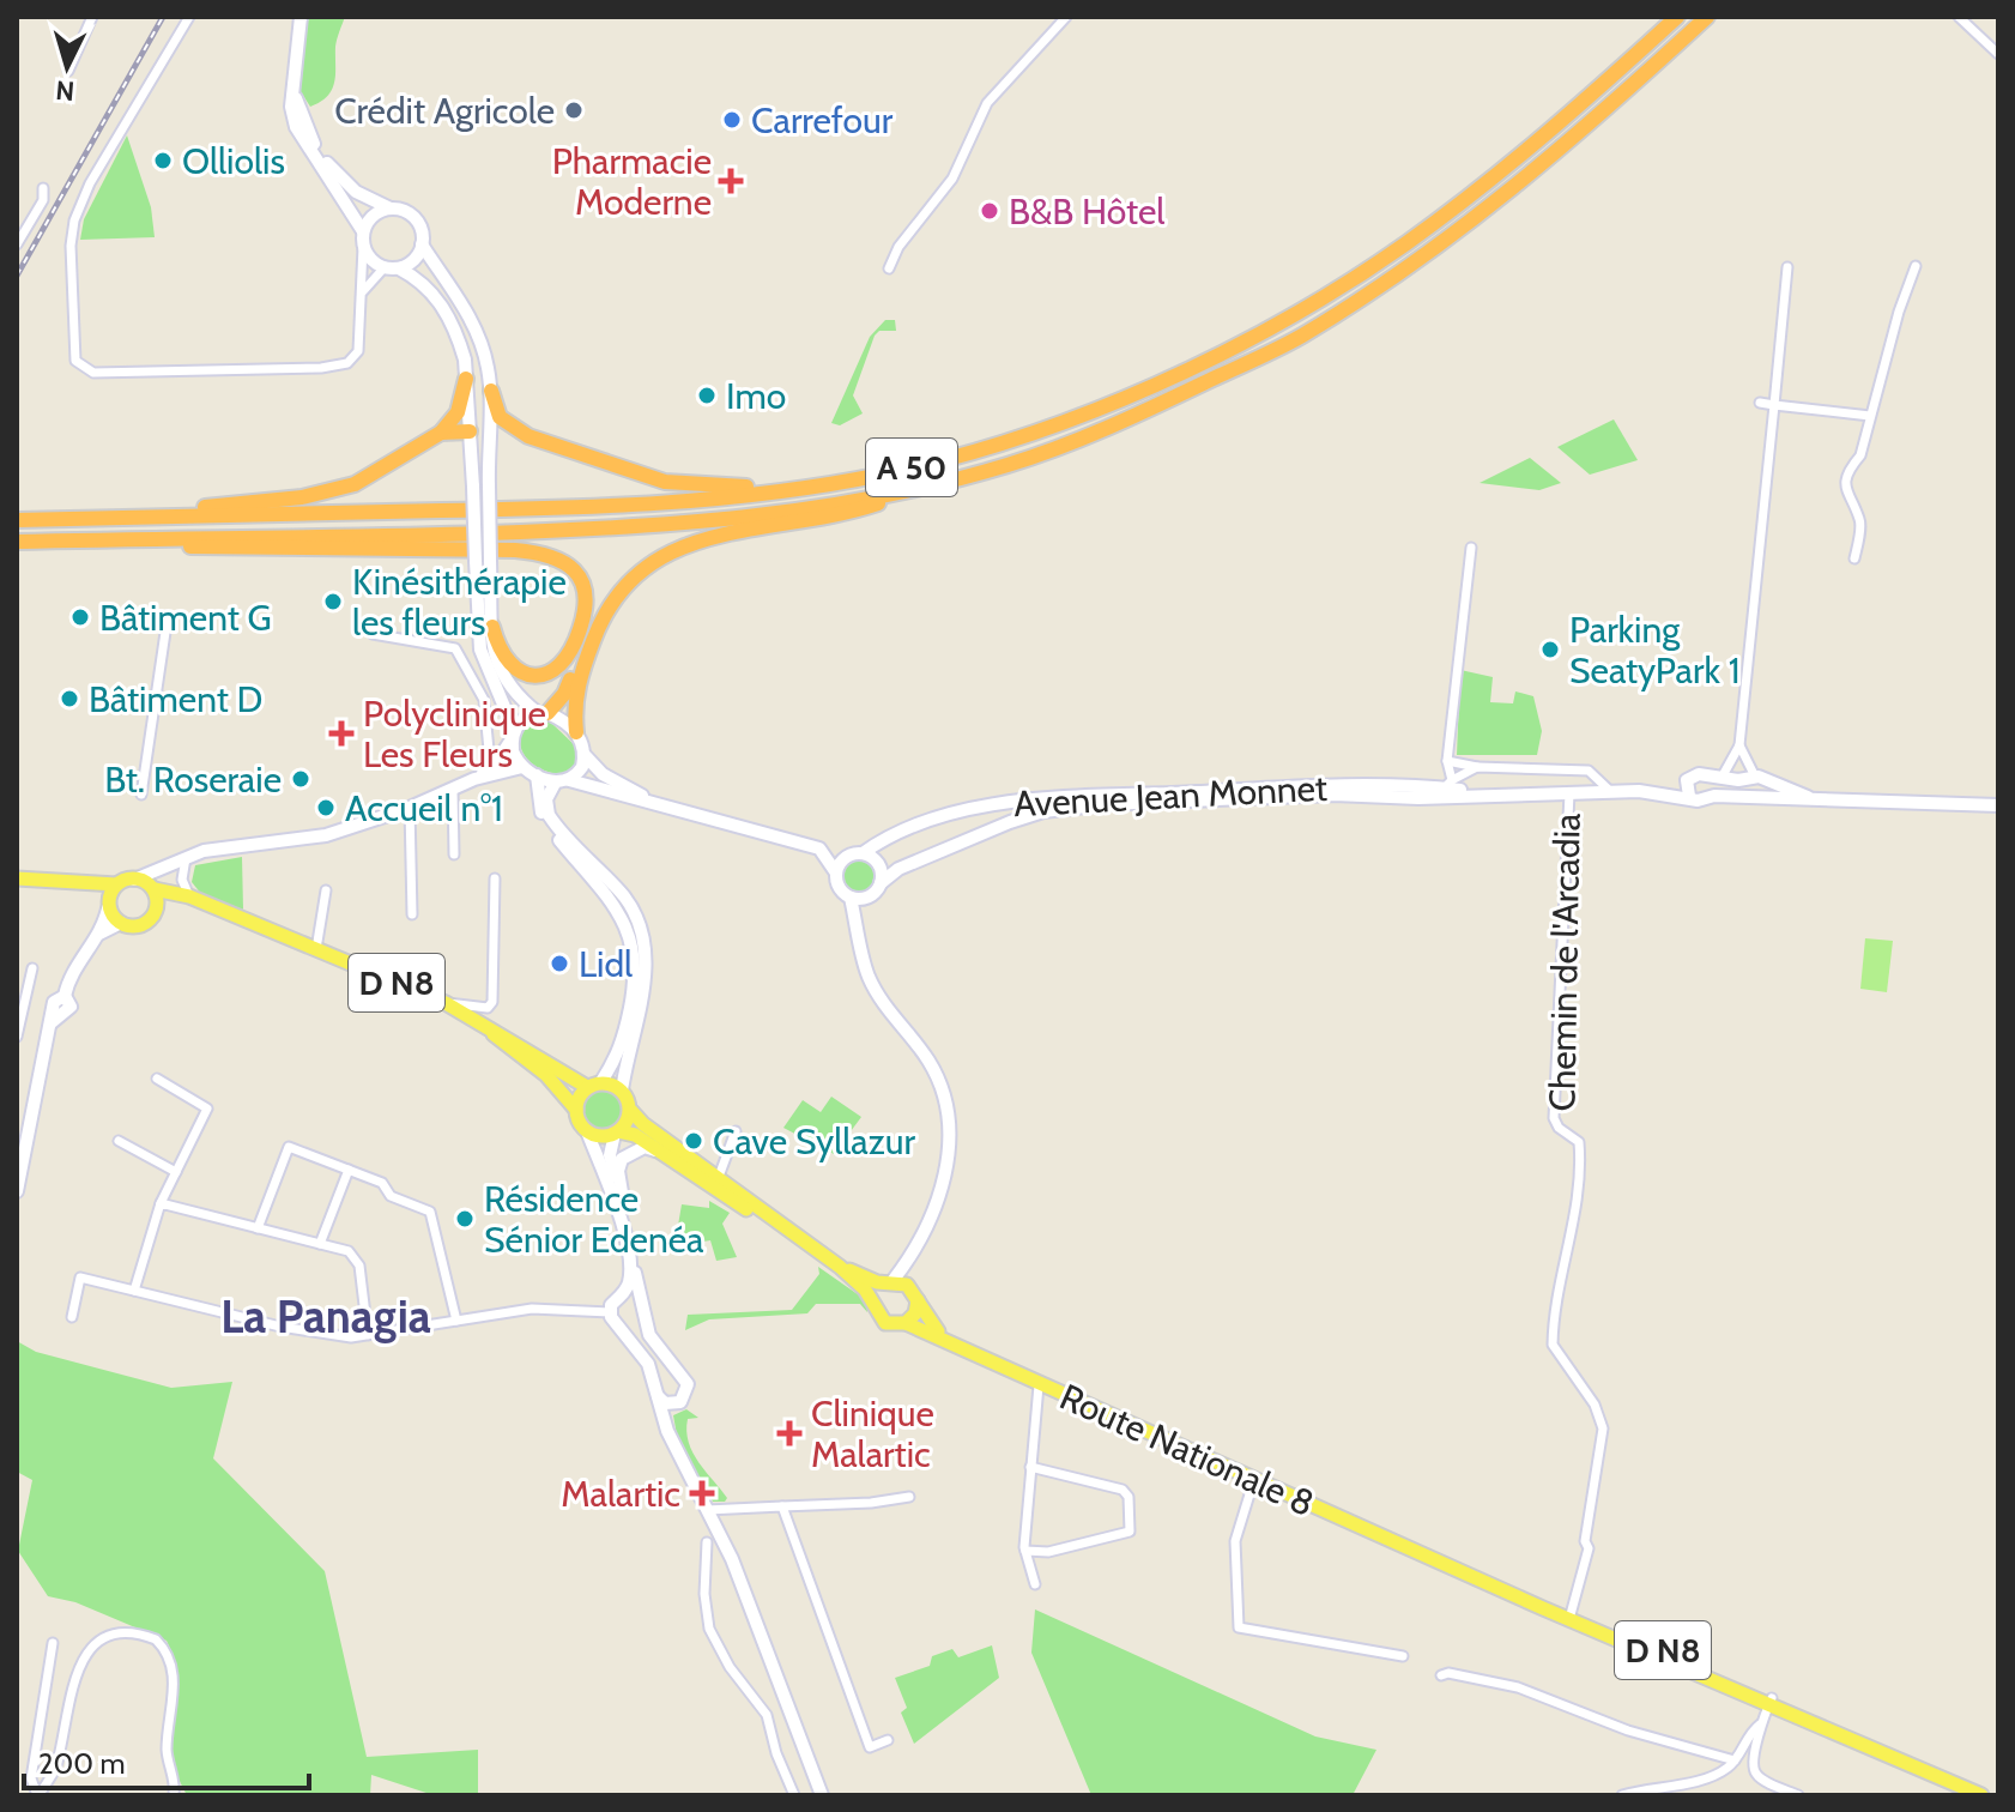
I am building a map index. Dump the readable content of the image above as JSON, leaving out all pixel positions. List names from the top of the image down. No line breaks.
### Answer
{"streets":{"highway":["A 50"],"main road":["Avenue Jean Monnet","D N8","Route Nationale 8"],"street":["Chemin de l'Arcadia"]},"crossings":[["Avenue Jean Monnet","Chemin de l'Arcadia"],["Chemin de l'Arcadia","Route Nationale 8"]],"districts":["La Panagia"],"places":{"other":["Crédit Agricole","Carrefour","Olliolis","B&B Hôtel","Imo","Kinésithérapie les fleurs","Bâtiment G","Parking SeatyPark 1","Bâtiment D","Bt. Roseraie","Accueil n°1","Lidl","Cave Syllazur","Résidence Sénior Edenéa"],"health":["Pharmacie Moderne","Polyclinique Les Fleurs","Clinique Malartic","Malartic"]},"scale_bar":"200 m","north":"bottom"}
